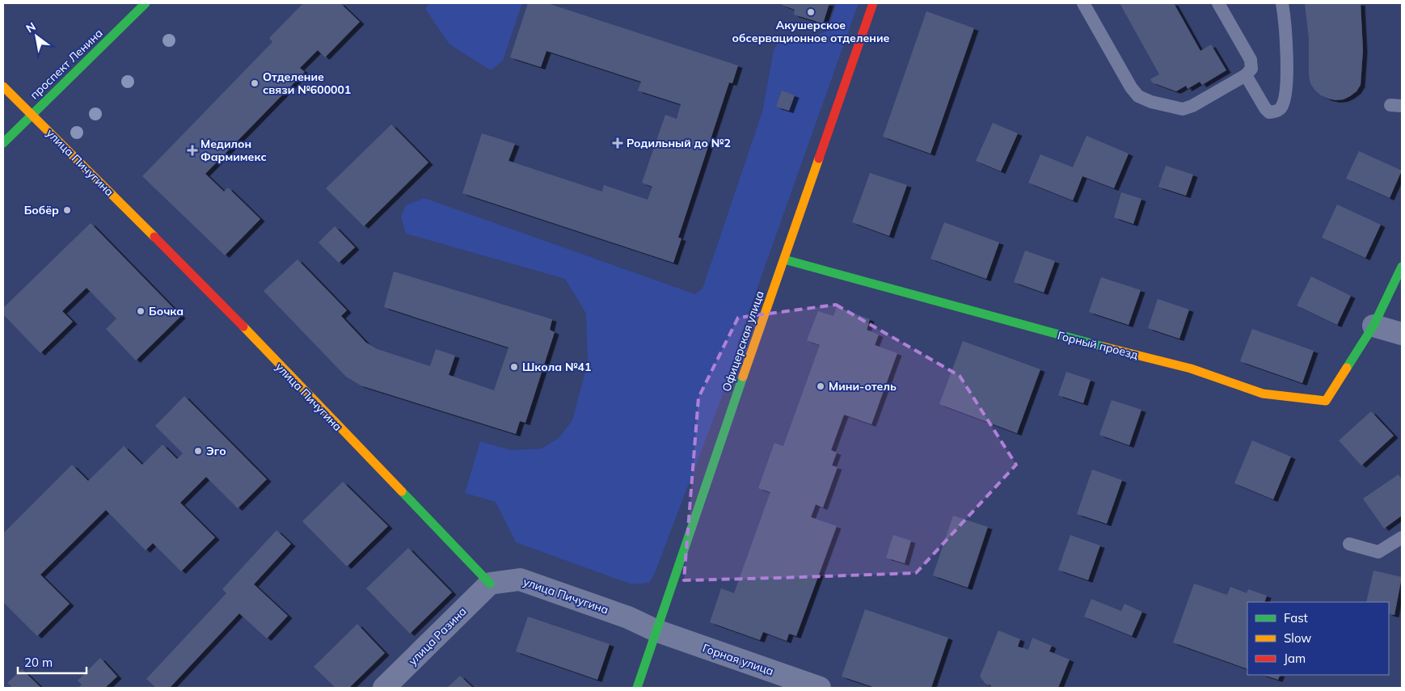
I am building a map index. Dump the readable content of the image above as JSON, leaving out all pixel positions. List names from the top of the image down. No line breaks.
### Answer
{"streets":{"street":["проспект Ленина","улица Пичугина","Офицерская улица","Горный проезд","улица Разина","Горная улица"]},"crossings":[["проспект Ленина","улица Пичугина"],["улица Пичугина","Офицерская улица"],["улица Пичугина","улица Разина"],["улица Пичугина","Горная улица"],["Офицерская улица","Горный проезд"],["Офицерская улица","Горная улица"]],"places":{"other":["Акушерское обсервационное отделение","Отделение связи №600001","Бобёр","Бочка","Школа №41","Мини-отель","Эго"],"health":["Родильный до №2","Медилон Фармимекс"]},"legend":["Fast","Slow","Jam"],"scale_bar":"20 m","north":"top left"}
